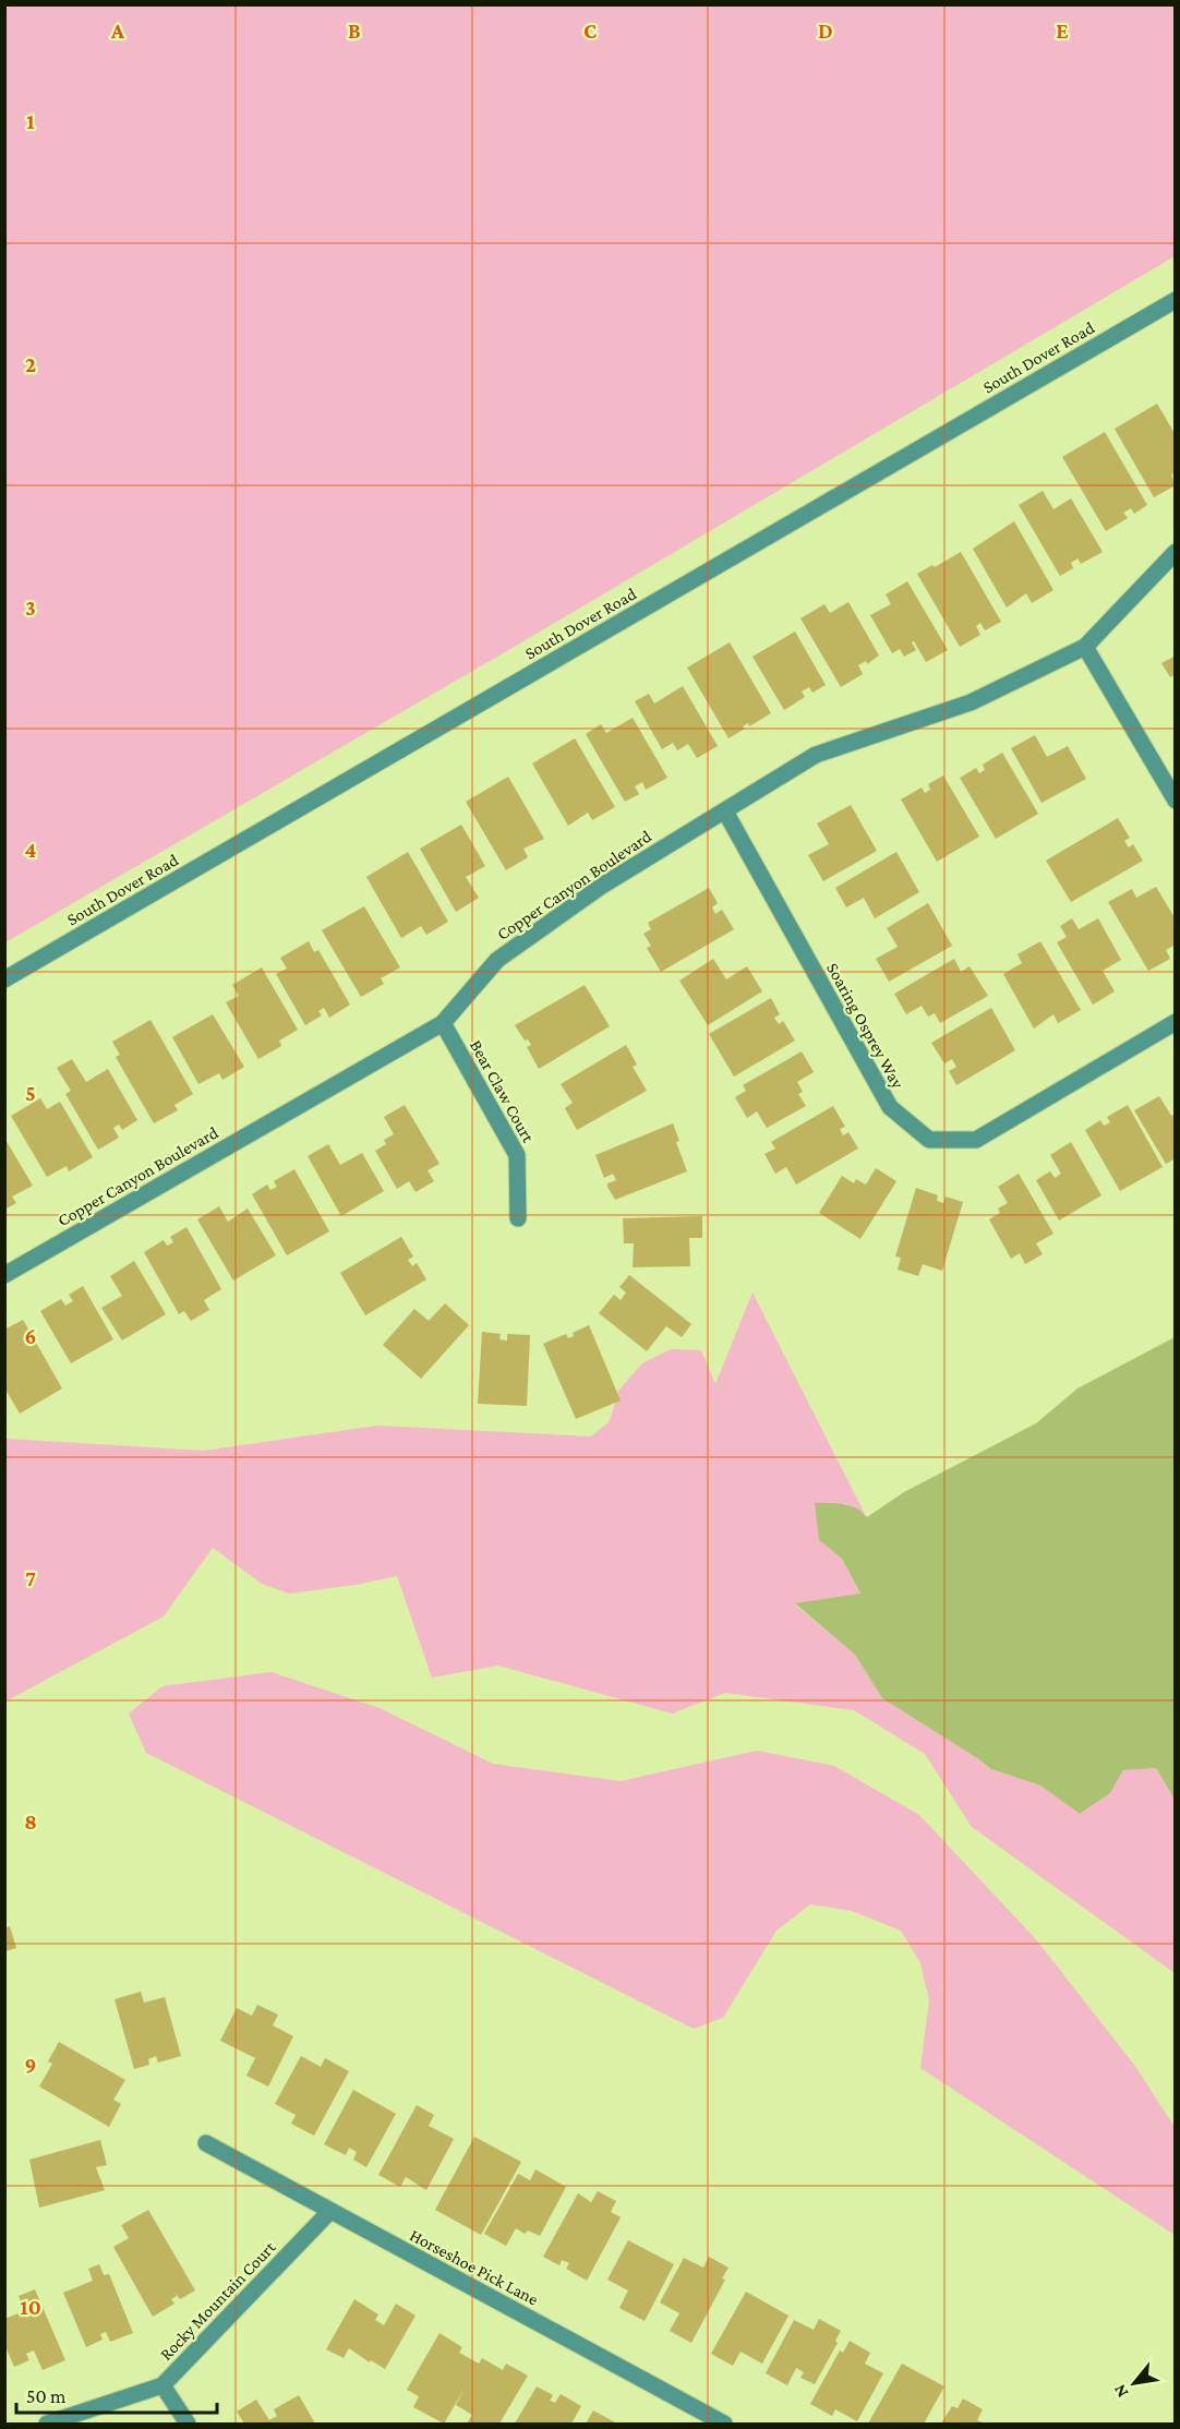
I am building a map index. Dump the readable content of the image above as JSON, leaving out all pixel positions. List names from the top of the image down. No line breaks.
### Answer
{"streets":{"street":["South Dover Road","Copper Canyon Boulevard","Soaring Osprey Way","Bear Claw Court","Horseshoe Pick Lane","Rocky Mountain Court"]},"crossings":[["Copper Canyon Boulevard","Soaring Osprey Way"],["Copper Canyon Boulevard","Bear Claw Court"],["Horseshoe Pick Lane","Rocky Mountain Court"]],"scale_bar":"50 m","north":"bottom left","grid":{"columns":["A","B","C","D","E"],"rows":["1","2","3","4","5","6","7","8","9","10"]}}
